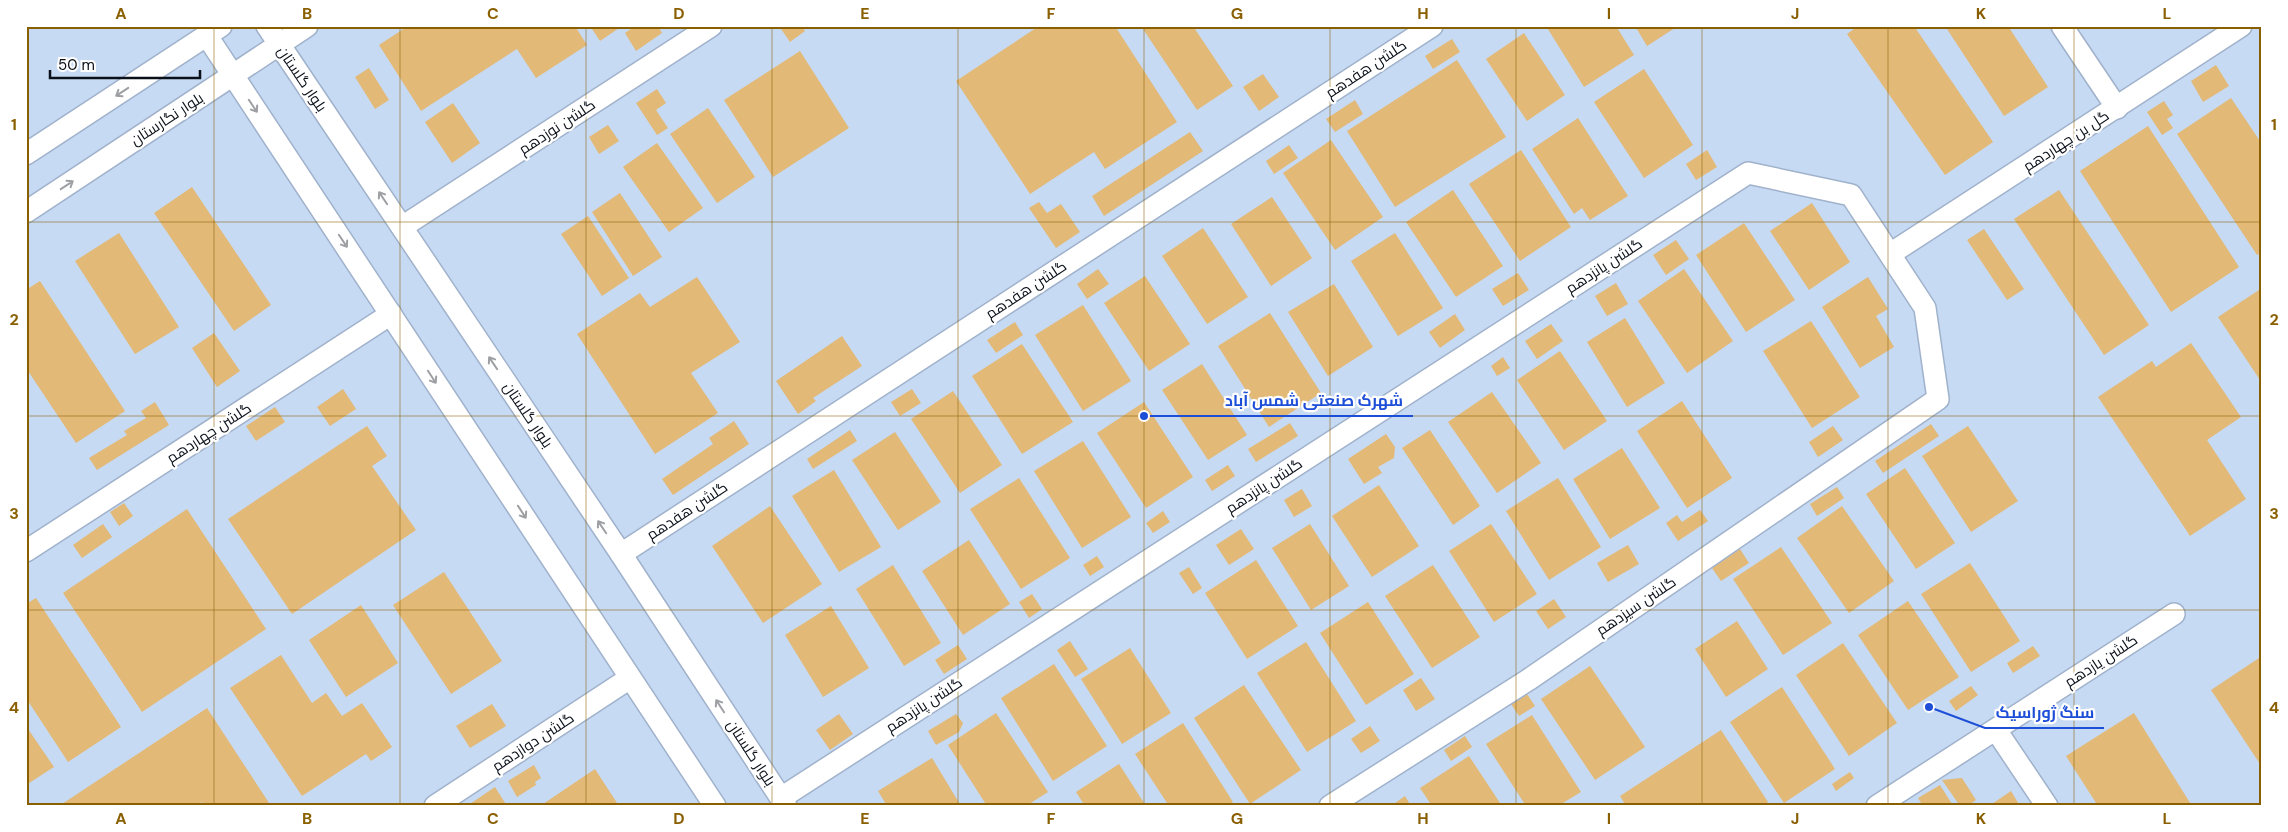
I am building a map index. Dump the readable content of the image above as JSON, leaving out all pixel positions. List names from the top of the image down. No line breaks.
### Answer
{"streets":{"street":["گلشن هفدهم","بلوار گلستان","بلوار نگارستان","گلشن نوزدهم","گل بن چهاردهم","گلشن پانزدهم","گلشن چهاردهم","گلشن سیزدهم","گلشن یازدهم","گلشن دوازدهم"]},"crossings":[["گلشن هفدهم","بلوار گلستان"],["بلوار گلستان","بلوار نگارستان"],["بلوار گلستان","گلشن نوزدهم"],["بلوار گلستان","گلشن پانزدهم"],["گل بن چهاردهم","گلشن پانزدهم"],["گل بن چهاردهم","گلشن سیزدهم"],["گلشن پانزدهم","گلشن سیزدهم"]],"places":["شهرک صنعتی شمس آباد","سنگ ژوراسیک"],"scale_bar":"50 m","grid":{"columns":["A","B","C","D","E","F","G","H","I","J","K","L"],"rows":["1","2","3","4"]}}
